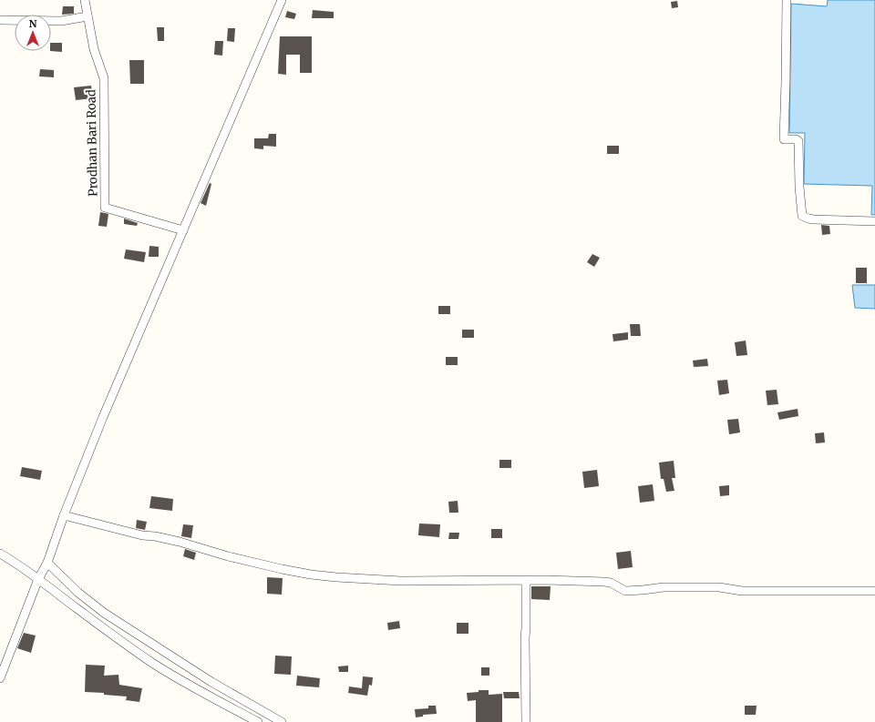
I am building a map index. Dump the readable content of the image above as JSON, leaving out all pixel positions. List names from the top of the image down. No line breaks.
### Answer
{"streets":{"street":["Prodhan Bari Road"]},"north":"top"}
